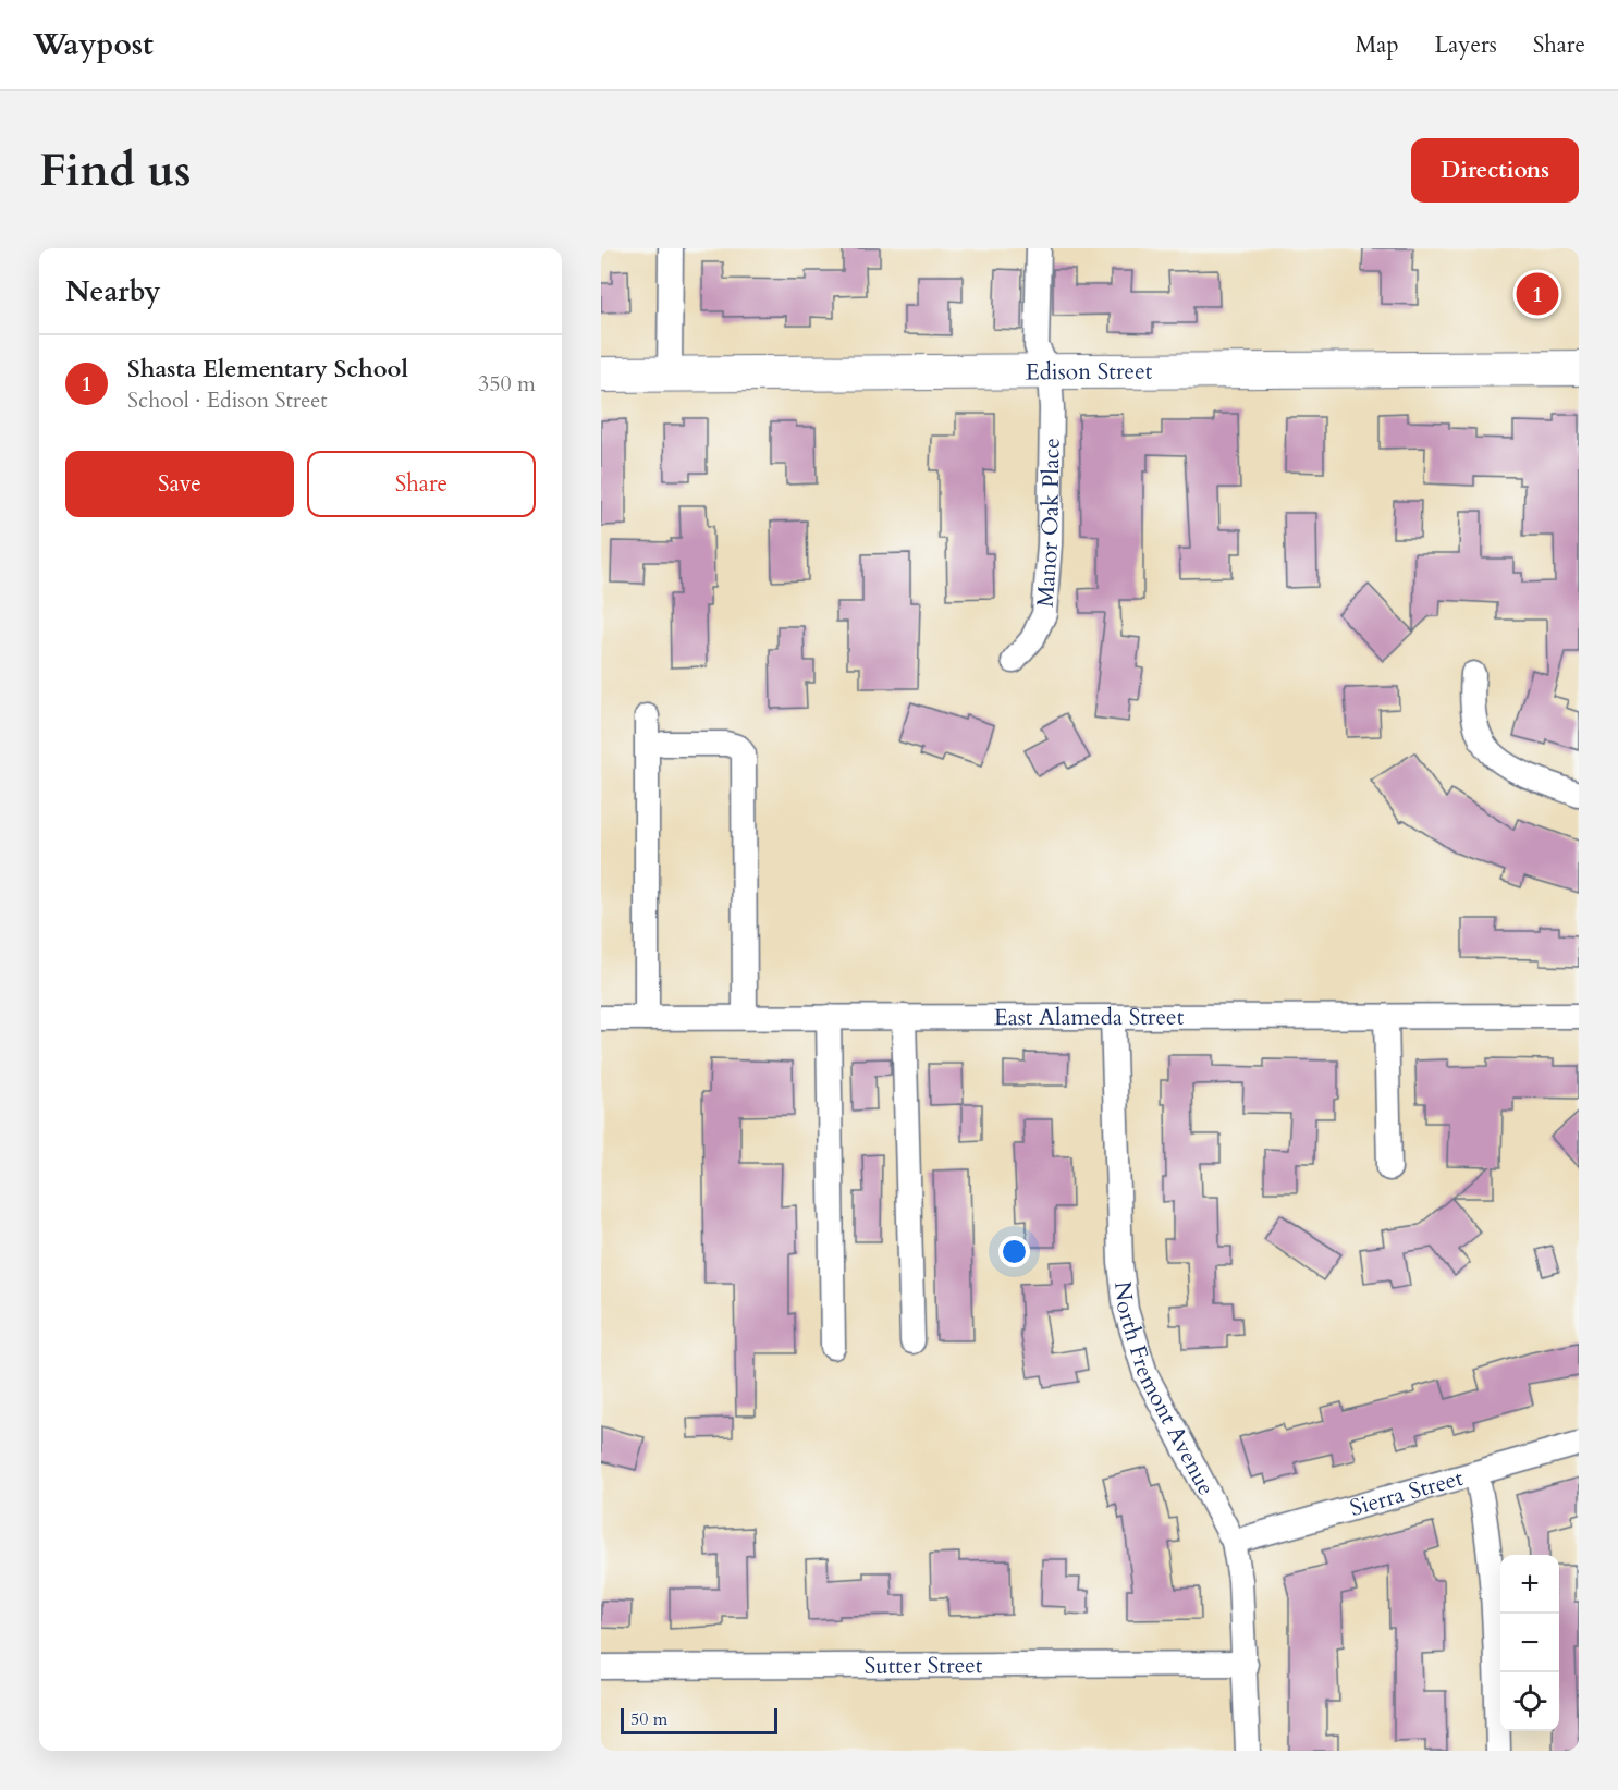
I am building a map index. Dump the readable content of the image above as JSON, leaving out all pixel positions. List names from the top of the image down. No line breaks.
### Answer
{"streets":{"street":["Edison Street","Manor Oak Place","East Alameda Street","North Fremont Avenue","Sierra Street","Sutter Street"]},"crossings":[["Edison Street","Manor Oak Place"],["East Alameda Street","North Fremont Avenue"],["North Fremont Avenue","Sierra Street"],["North Fremont Avenue","Sutter Street"]],"scale_bar":"50 m","page":{"header":"Waypost","nav":["Map","Layers","Share"],"buttons":["Directions",["Save","Share"]],"title":"Find us","heading":"Nearby","pins":"1","list":[{"mark":"1","name":"Shasta Elementary School","note":"School · Edison Street","value":"350 m"}],"map_buttons":["+","−"],"scale":"50 m"}}
